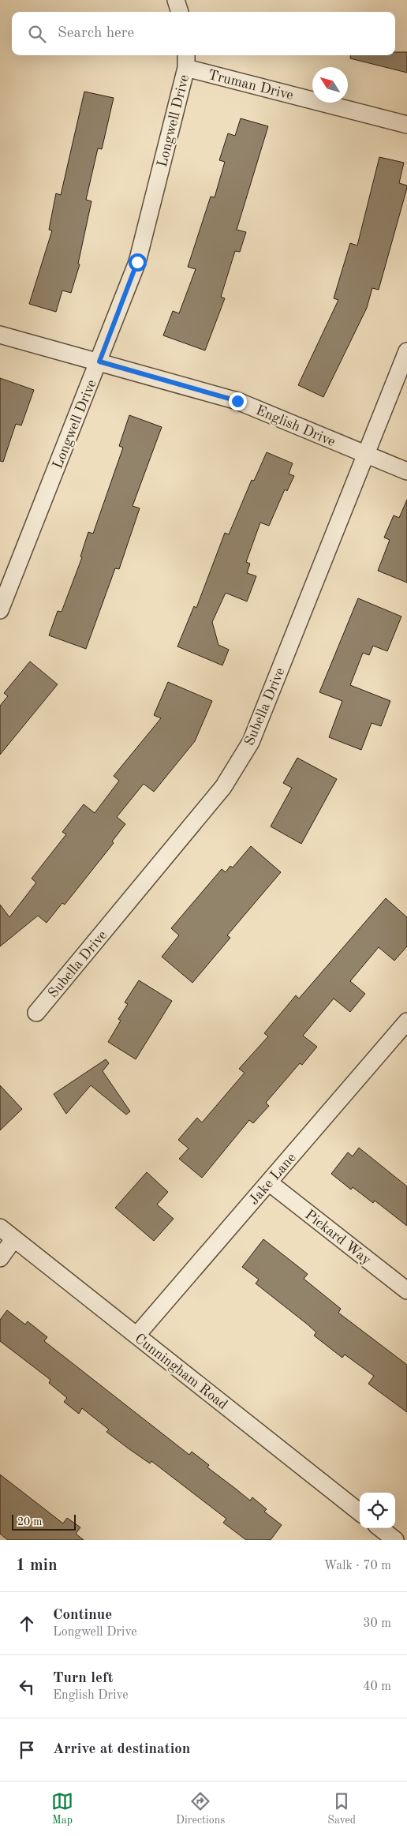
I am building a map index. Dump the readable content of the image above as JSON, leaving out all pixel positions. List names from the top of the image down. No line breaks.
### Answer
{"streets":{"street":["Truman Drive","Longwell Drive","English Drive","Subella Drive","Jake Lane","Pickard Way","Cunningham Road"]},"crossings":[["Truman Drive","Longwell Drive"],["Longwell Drive","English Drive"],["English Drive","Subella Drive"],["Jake Lane","Pickard Way"],["Jake Lane","Cunningham Road"]],"scale_bar":"20 m","north":"top left","page":{"search":"Search here","scale":"20 m","heading":["1 min","Walk · 70 m"],"list":[["Continue","Longwell Drive","30 m"],["Turn left","English Drive","40 m"],"Arrive at destination"],"nav":["Map","Directions","Saved"]}}
